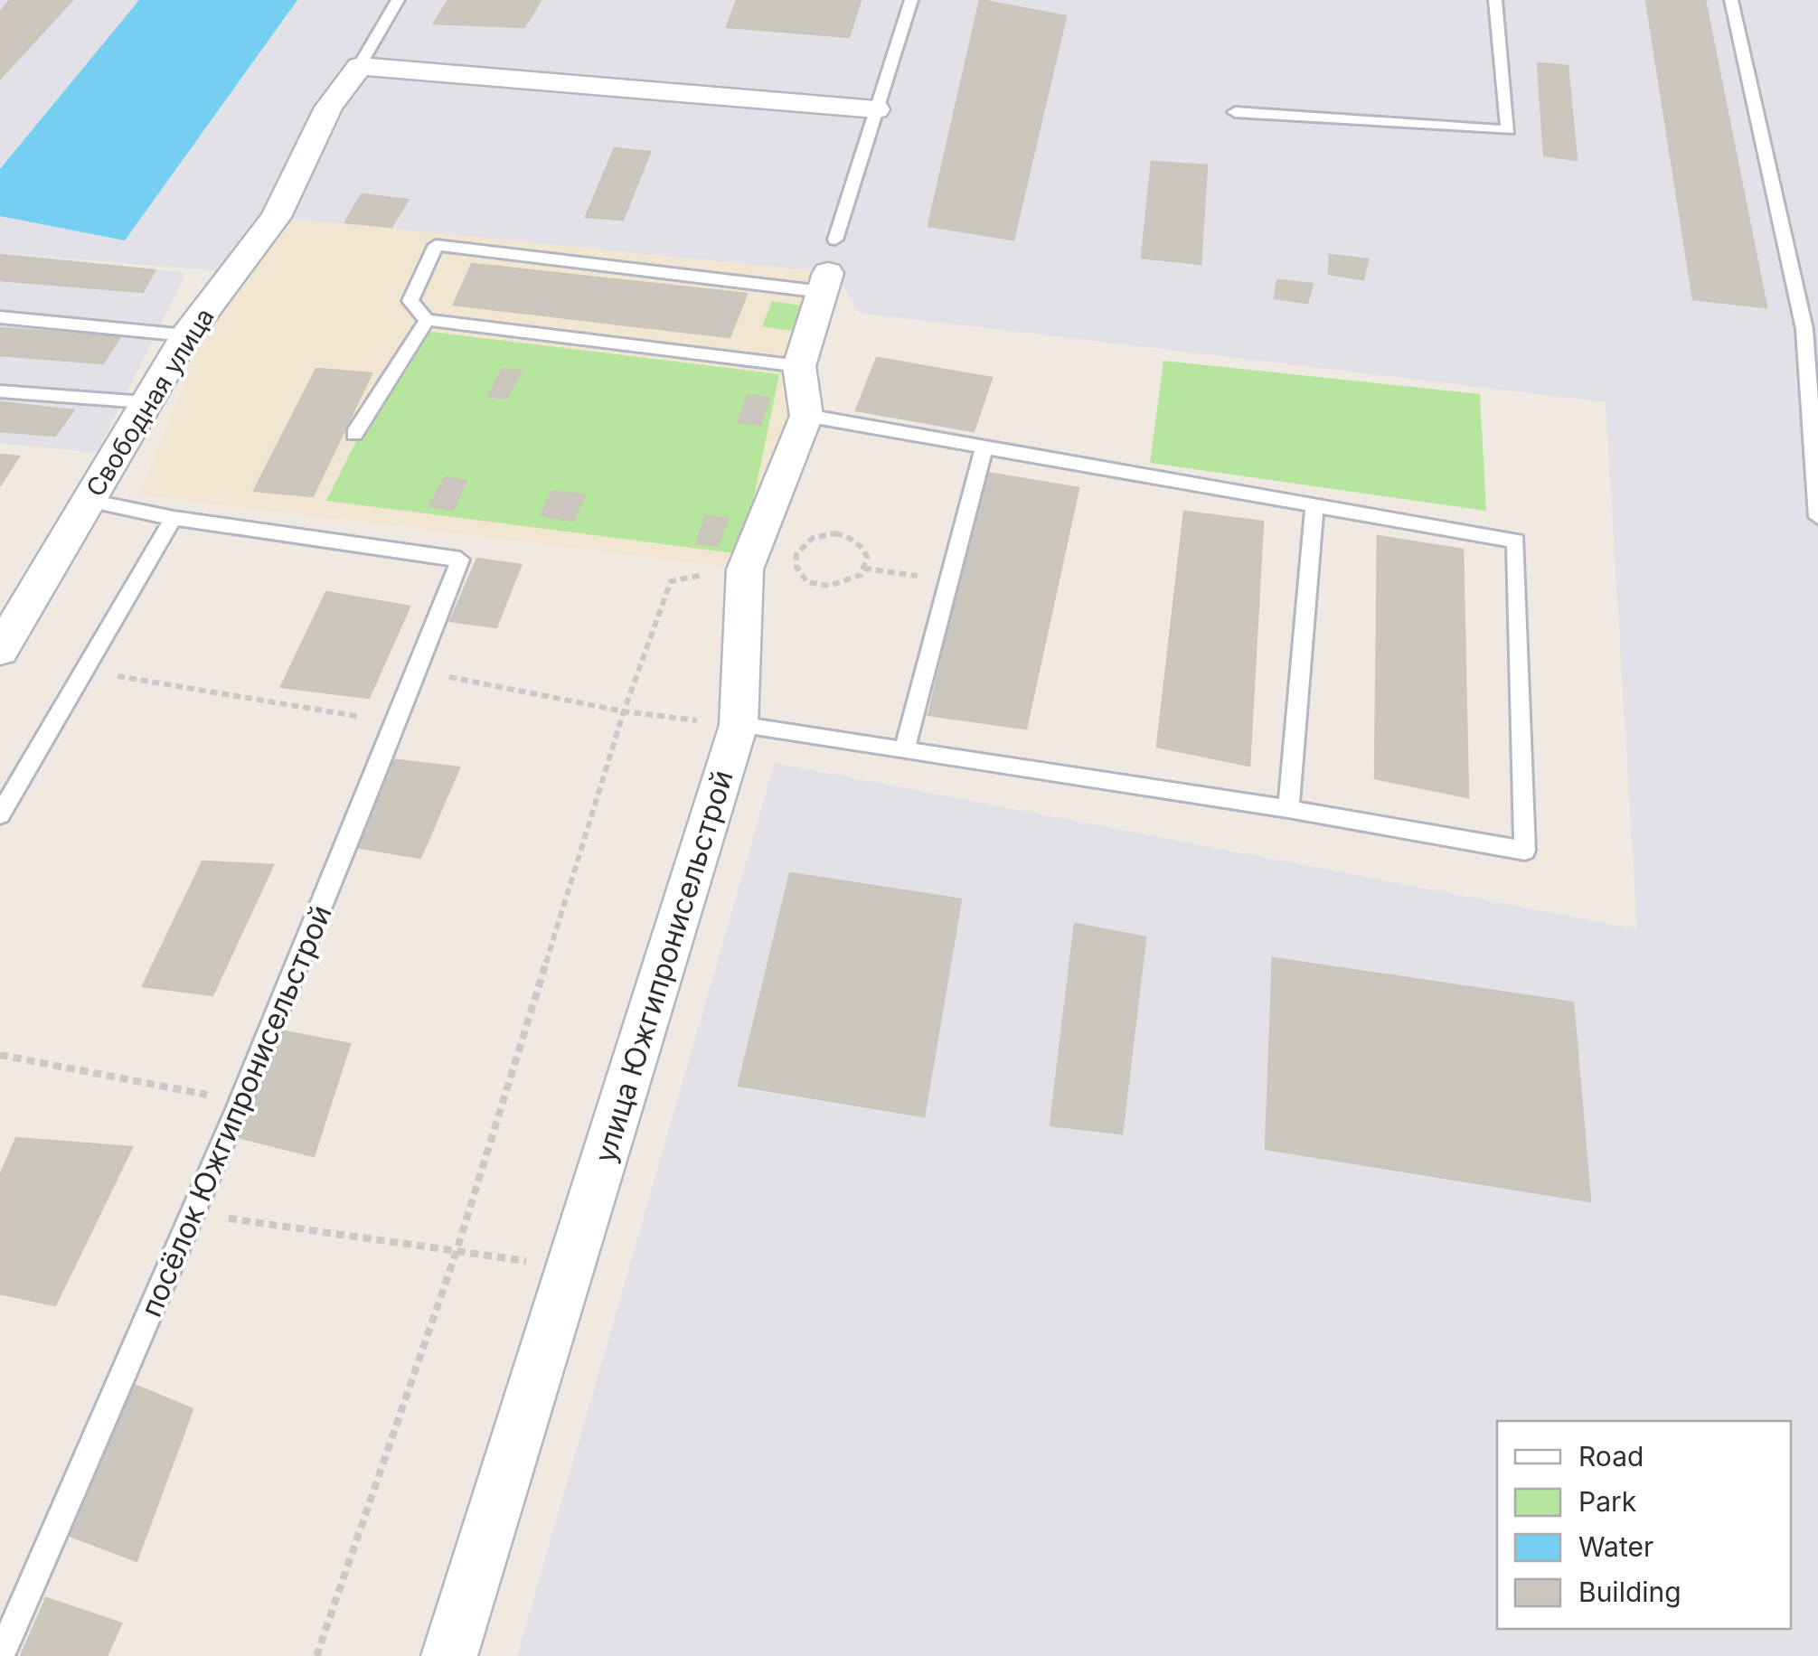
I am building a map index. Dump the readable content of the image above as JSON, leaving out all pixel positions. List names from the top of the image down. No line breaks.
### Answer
{"streets":{"street":["Свободная улица","улица Южгипронисельстрой"],"lane":["посёлок Южгипронисельстрой"]},"legend":["Road","Park","Water","Building"]}
